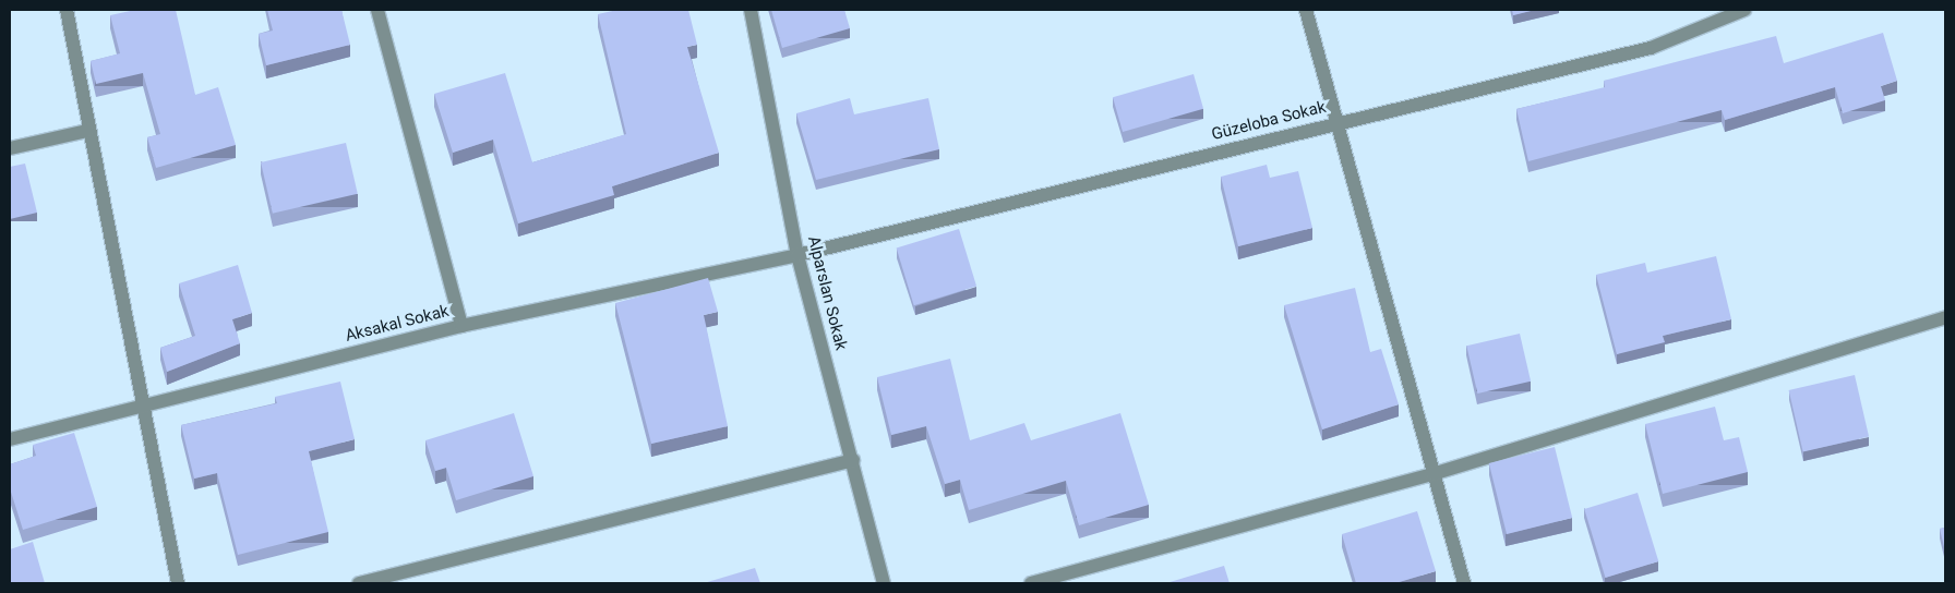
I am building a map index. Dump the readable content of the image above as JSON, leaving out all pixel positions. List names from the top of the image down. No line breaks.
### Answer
{"streets":{"street":["Güzeloba Sokak","Alparslan Sokak","Aksakal Sokak"]},"crossings":[["Güzeloba Sokak","Alparslan Sokak"],["Güzeloba Sokak","Aksakal Sokak"],["Alparslan Sokak","Aksakal Sokak"]]}
